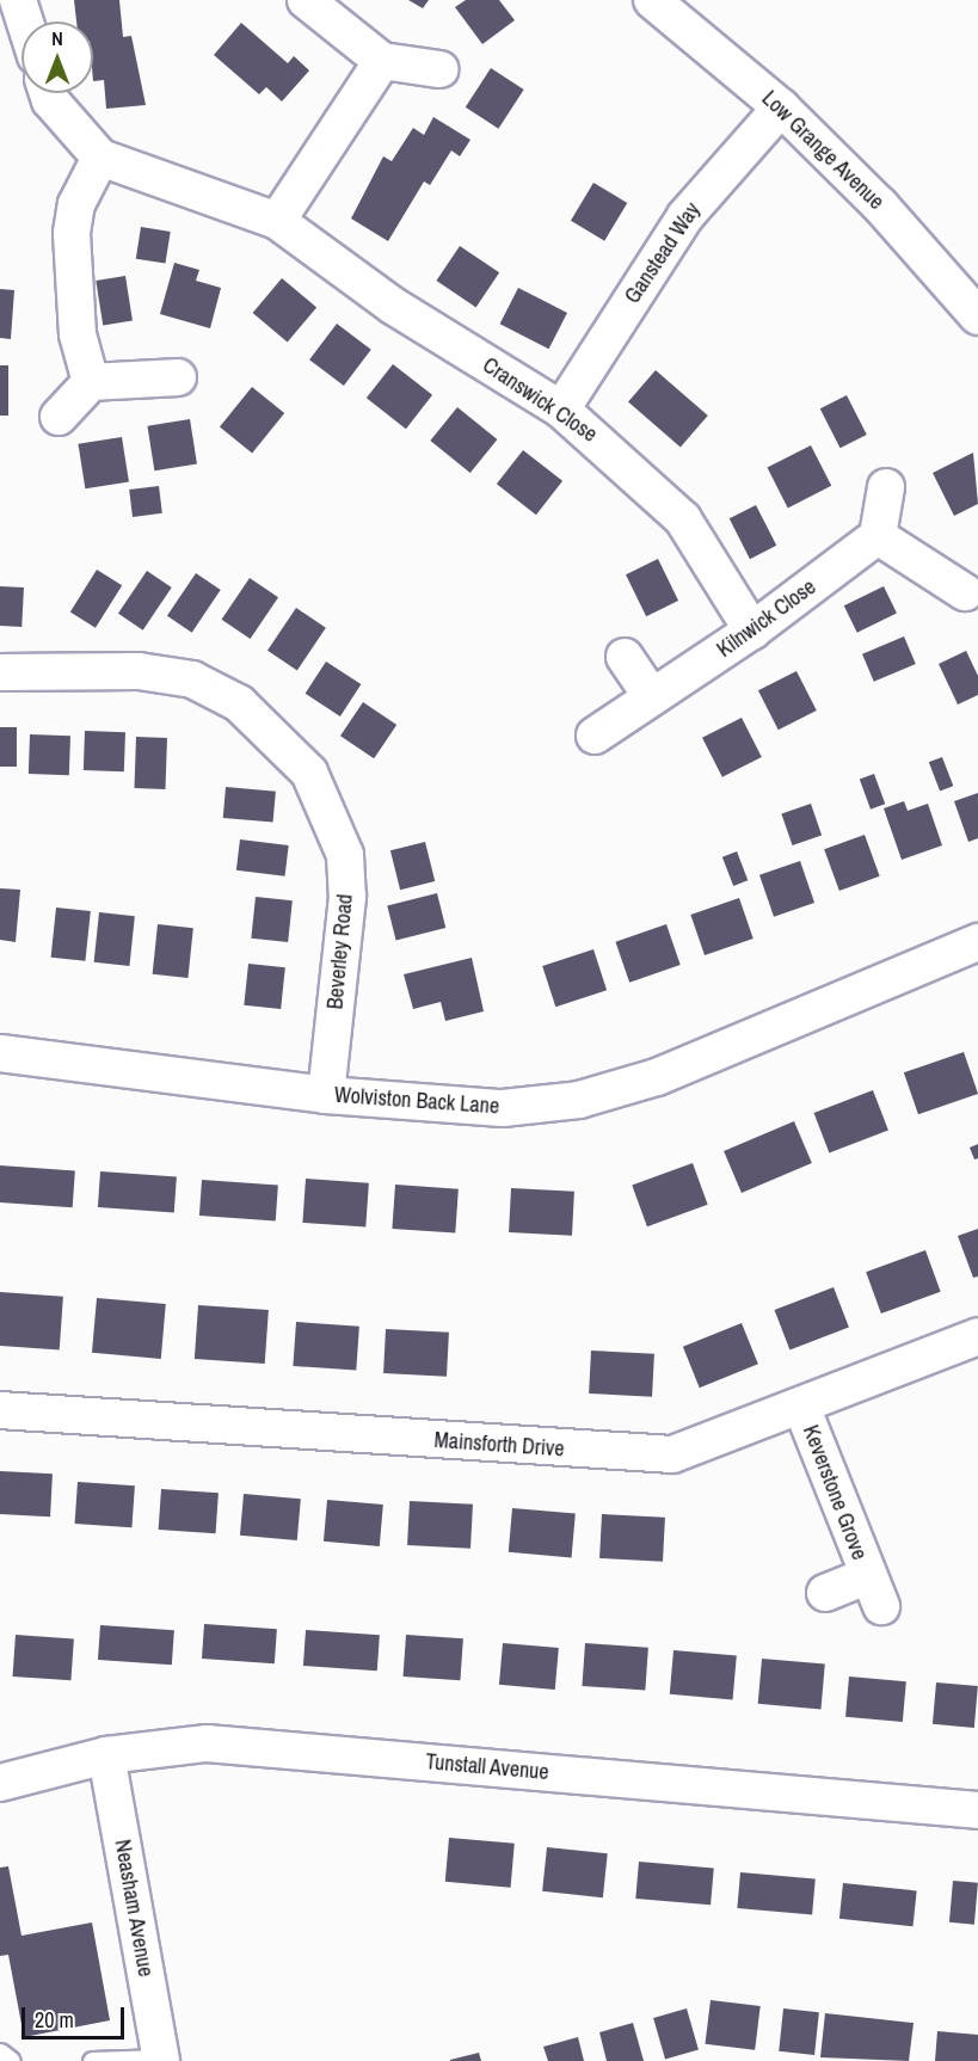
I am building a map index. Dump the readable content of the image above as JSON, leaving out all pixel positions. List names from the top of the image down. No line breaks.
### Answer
{"streets":{"street":["Low Grange Avenue","Ganstead Way","Cranswick Close","Kilnwick Close","Beverley Road","Wolviston Back Lane","Mainsforth Drive","Keverstone Grove","Tunstall Avenue","Neasham Avenue"]},"crossings":[["Low Grange Avenue","Ganstead Way"],["Ganstead Way","Cranswick Close"],["Cranswick Close","Kilnwick Close"],["Beverley Road","Wolviston Back Lane"],["Mainsforth Drive","Keverstone Grove"],["Tunstall Avenue","Neasham Avenue"]],"scale_bar":"20 m","north":"top"}
